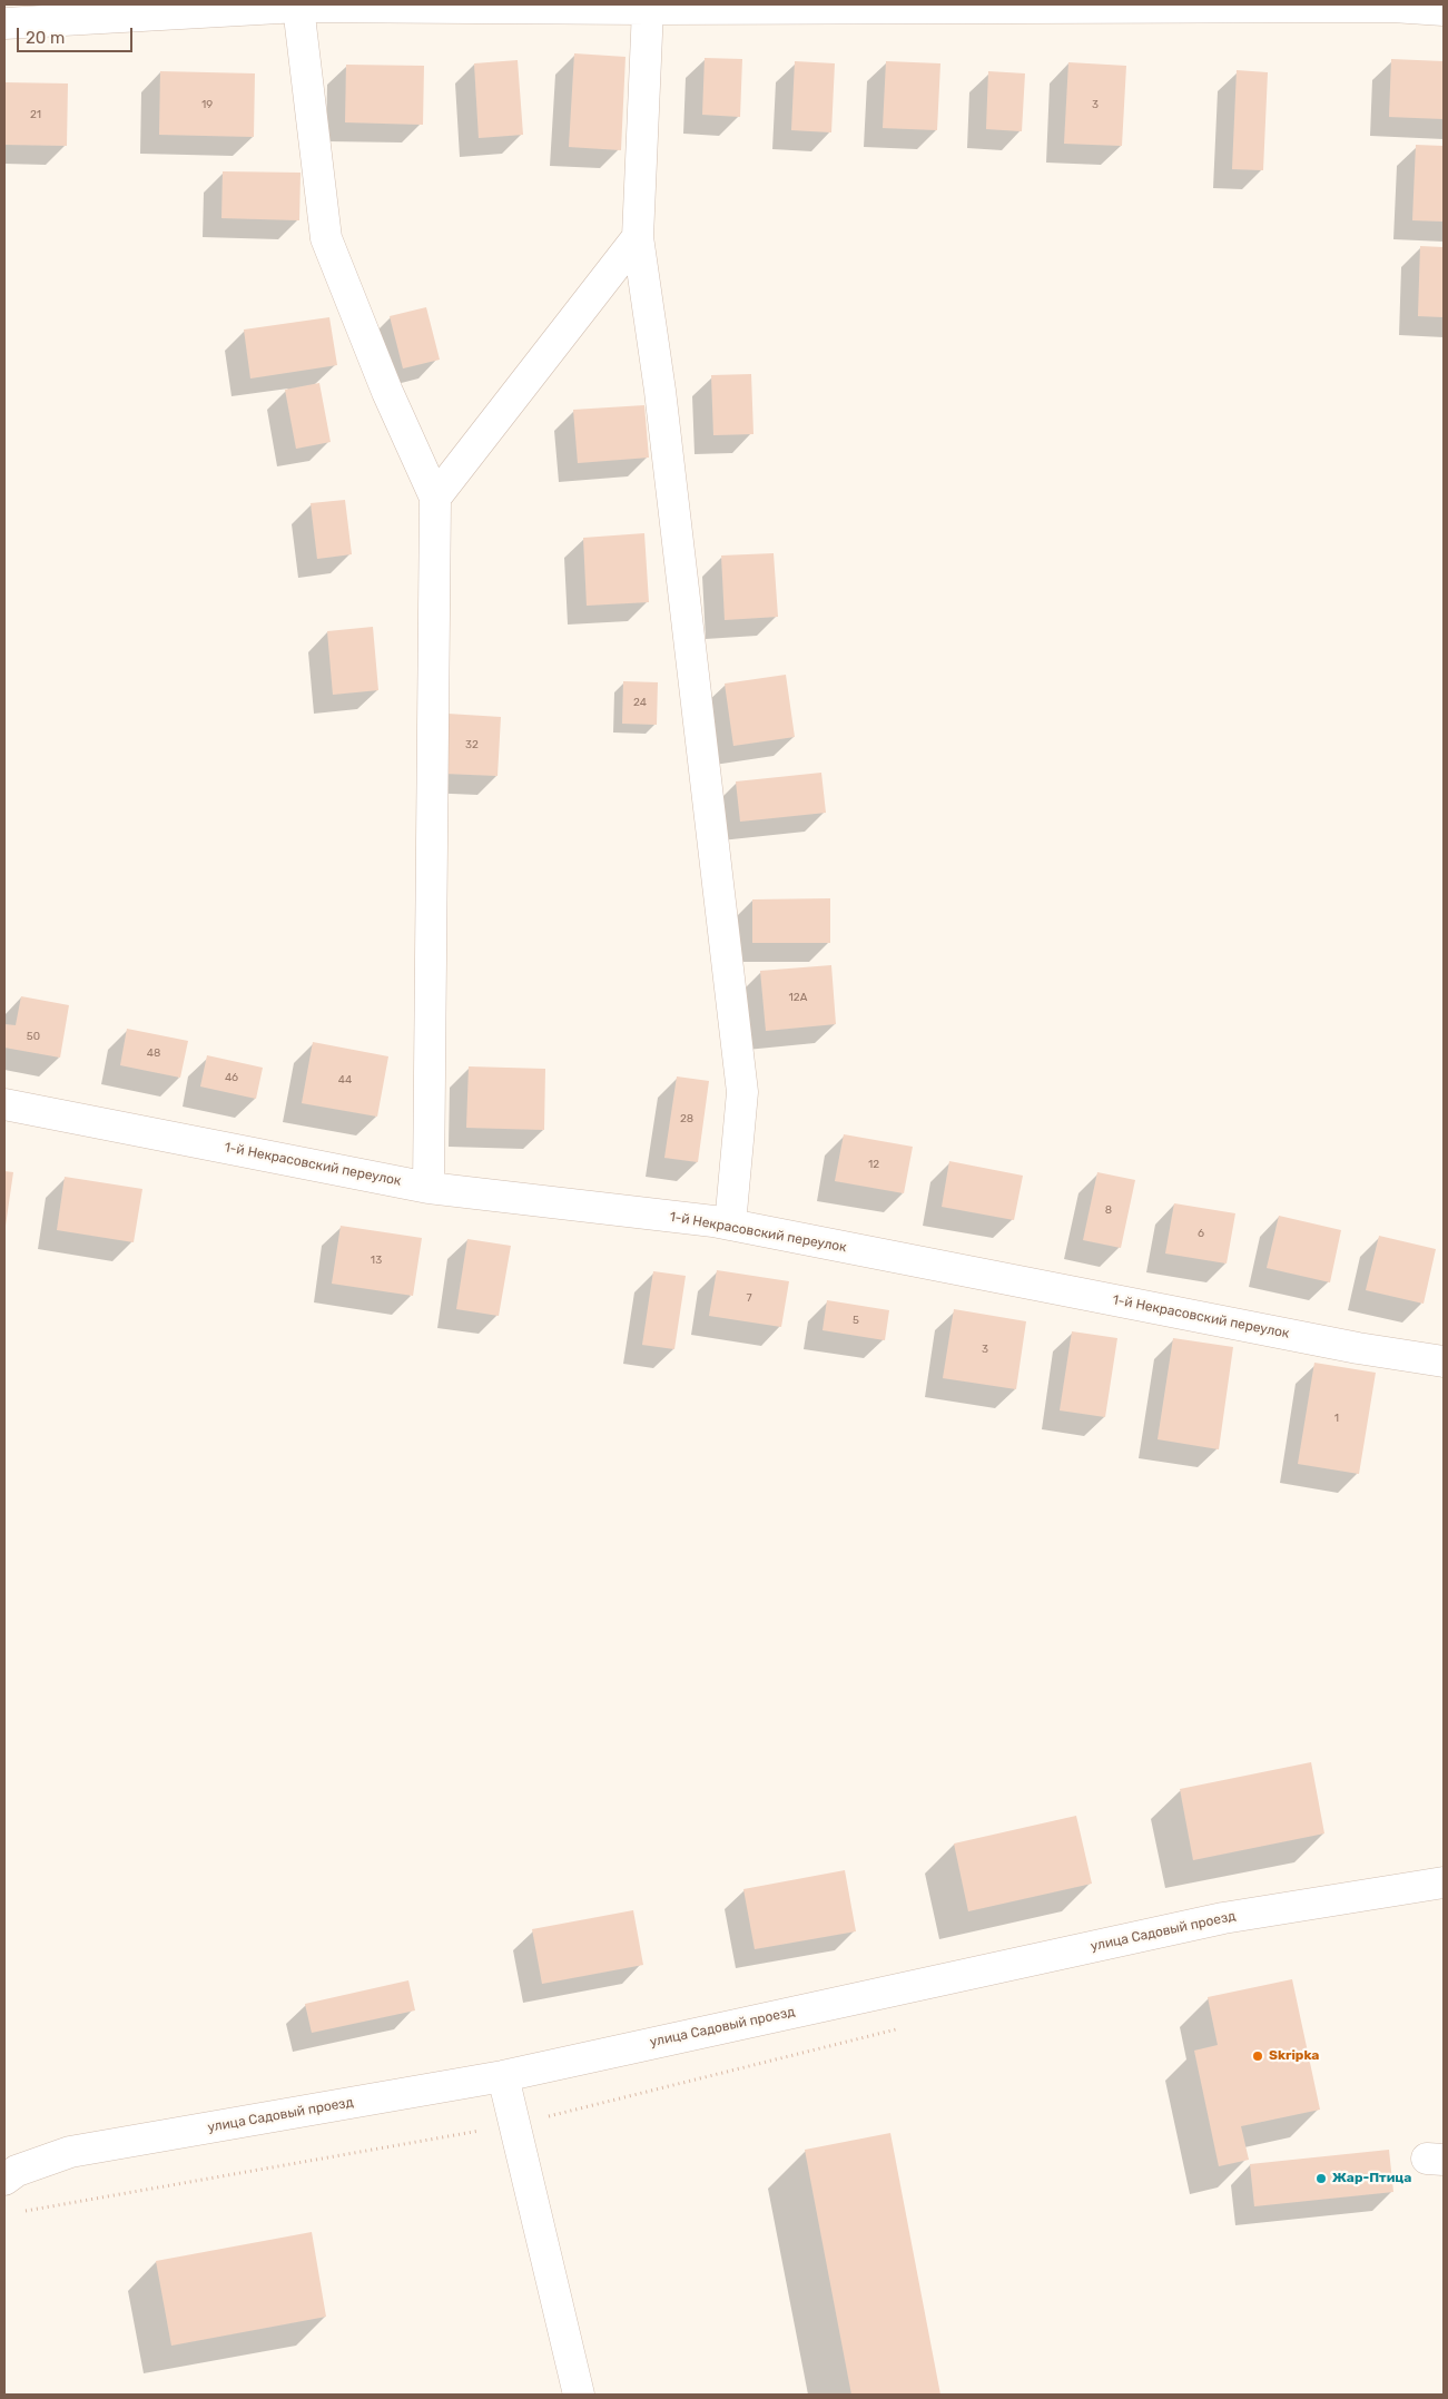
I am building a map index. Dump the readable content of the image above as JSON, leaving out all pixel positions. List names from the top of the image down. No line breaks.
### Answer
{"streets":{"street":["1-й Некрасовский переулок","улица Садовый проезд"]},"places":["Skripka","Жар-Птица"],"house_numbers":["19","3","21","24","32","12А","50","48","46","44","28","12","8","6","13","7","5","3","1"],"scale_bar":"20 m"}
